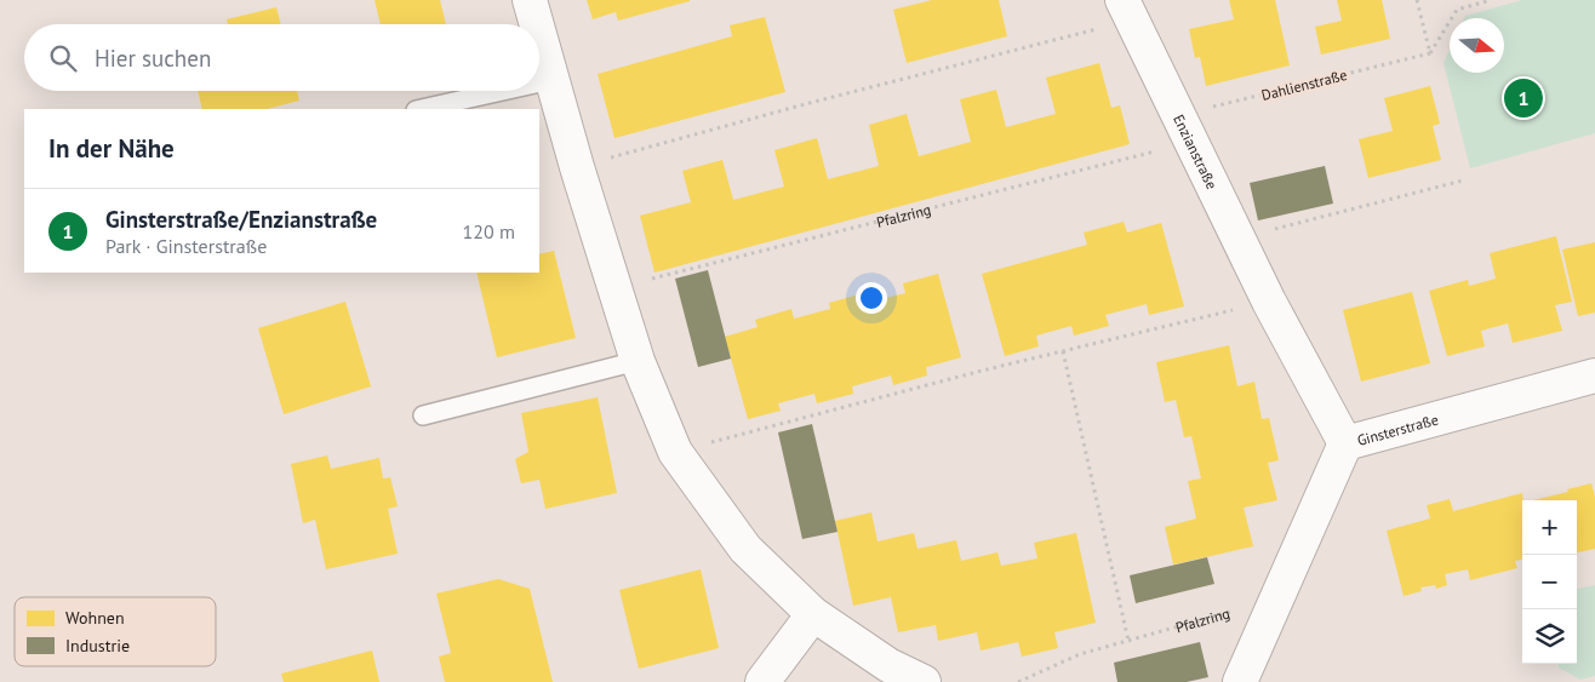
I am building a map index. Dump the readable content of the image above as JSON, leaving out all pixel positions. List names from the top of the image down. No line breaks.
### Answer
{"streets":{"street":["Enzianstraße","Ginsterstraße"],"path":["Dahlienstraße","Pfalzring"]},"crossings":[["Dahlienstraße","Enzianstraße"],["Dahlienstraße","Pfalzring"],["Enzianstraße","Pfalzring"],["Enzianstraße","Ginsterstraße"],["Pfalzring","Ginsterstraße"]],"legend":["Wohnen","Industrie"],"north":"right","page":{"search":"Hier suchen","pins":"1","heading":"In der Nähe","list":[{"mark":"1","name":"Ginsterstraße/Enzianstraße","note":"Park · Ginsterstraße","value":"120 m"}],"map_buttons":["+","−"]}}
